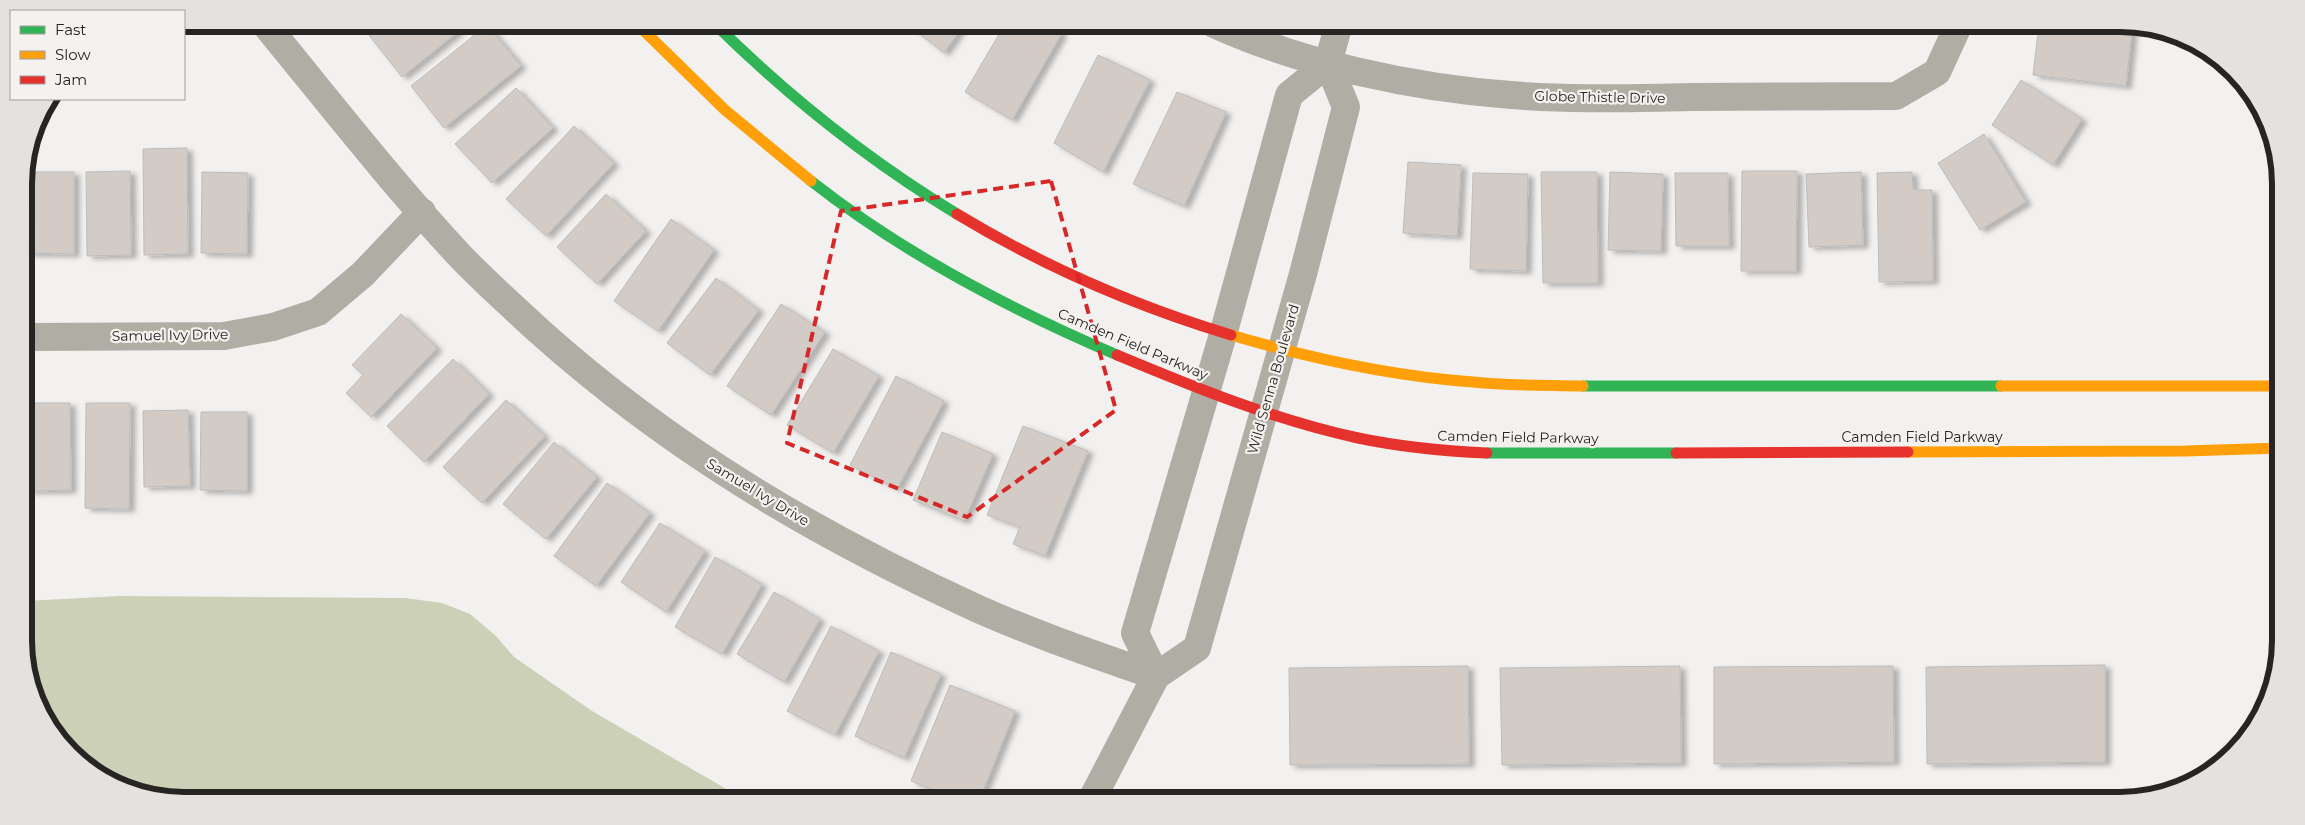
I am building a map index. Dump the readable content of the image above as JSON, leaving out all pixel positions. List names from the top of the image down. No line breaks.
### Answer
{"streets":{"street":["Globe Thistle Drive","Samuel Ivy Drive","Camden Field Parkway","Wild Senna Boulevard"]},"crossings":[["Globe Thistle Drive","Wild Senna Boulevard"],["Samuel Ivy Drive","Wild Senna Boulevard"],["Camden Field Parkway","Wild Senna Boulevard"]],"legend":["Fast","Slow","Jam"]}
